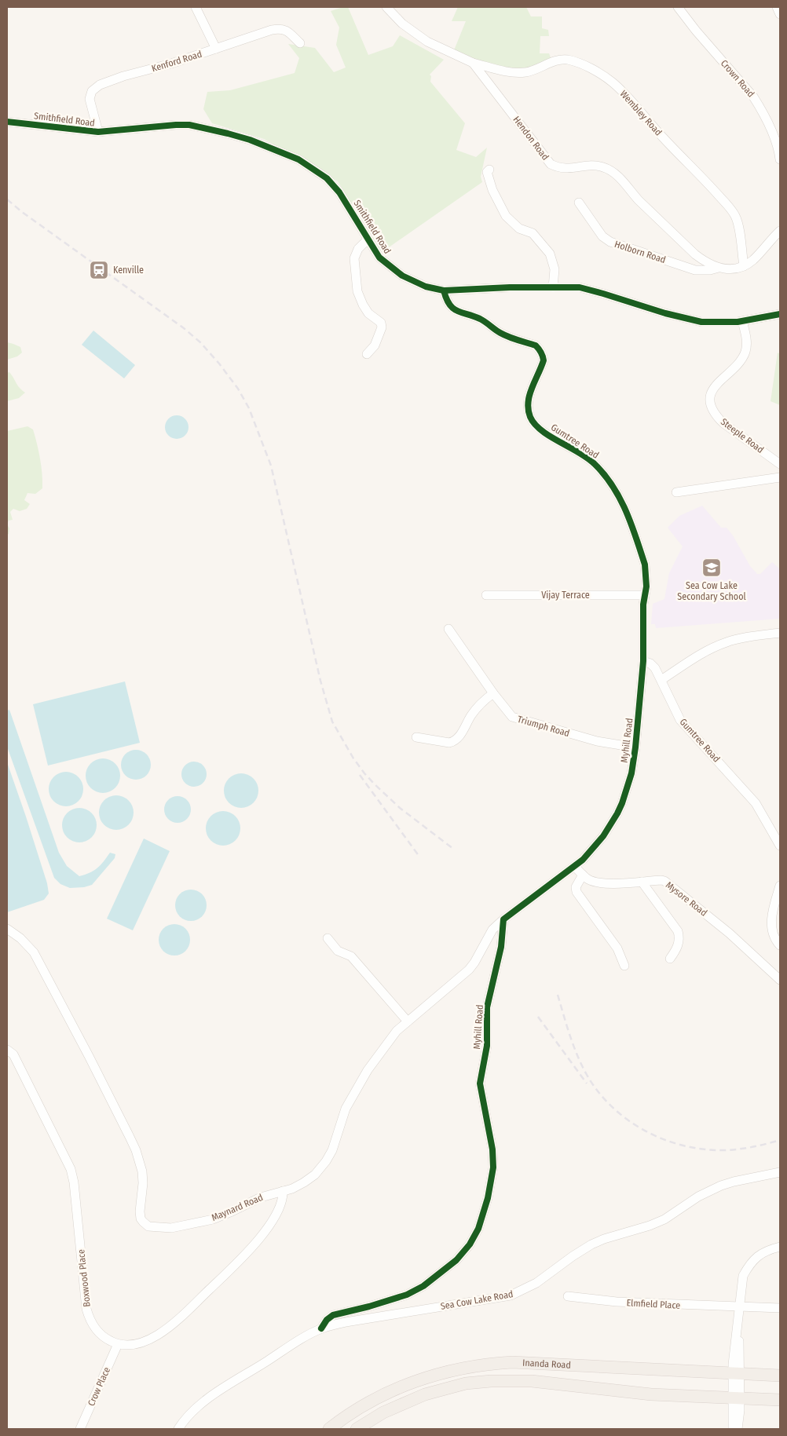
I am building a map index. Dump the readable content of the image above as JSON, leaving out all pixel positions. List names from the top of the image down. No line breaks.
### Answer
{"streets":{"main road":["Inanda Road"],"street":["Kenford Road","Crown Road","Wembley Road","Smithfield Road","Hendon Road","Holborn Road","Steeple Road","Gumtree Road","Vijay Terrace","Triumph Road","Myhill Road","Mysore Road","Maynard Road","Boxwood Place","Sea Cow Lake Road","Elmfield Place","Crow Place"]},"crossings":[["Kenford Road","Smithfield Road"],["Wembley Road","Hendon Road"],["Smithfield Road","Steeple Road"],["Smithfield Road","Gumtree Road"],["Hendon Road","Holborn Road"],["Gumtree Road","Vijay Terrace"],["Gumtree Road","Myhill Road"],["Triumph Road","Myhill Road"],["Myhill Road","Mysore Road"],["Myhill Road","Maynard Road"],["Myhill Road","Sea Cow Lake Road"],["Boxwood Place","Crow Place"]],"places":{"station":["Kenville"],"school or university":["Sea Cow Lake Secondary School"]}}
